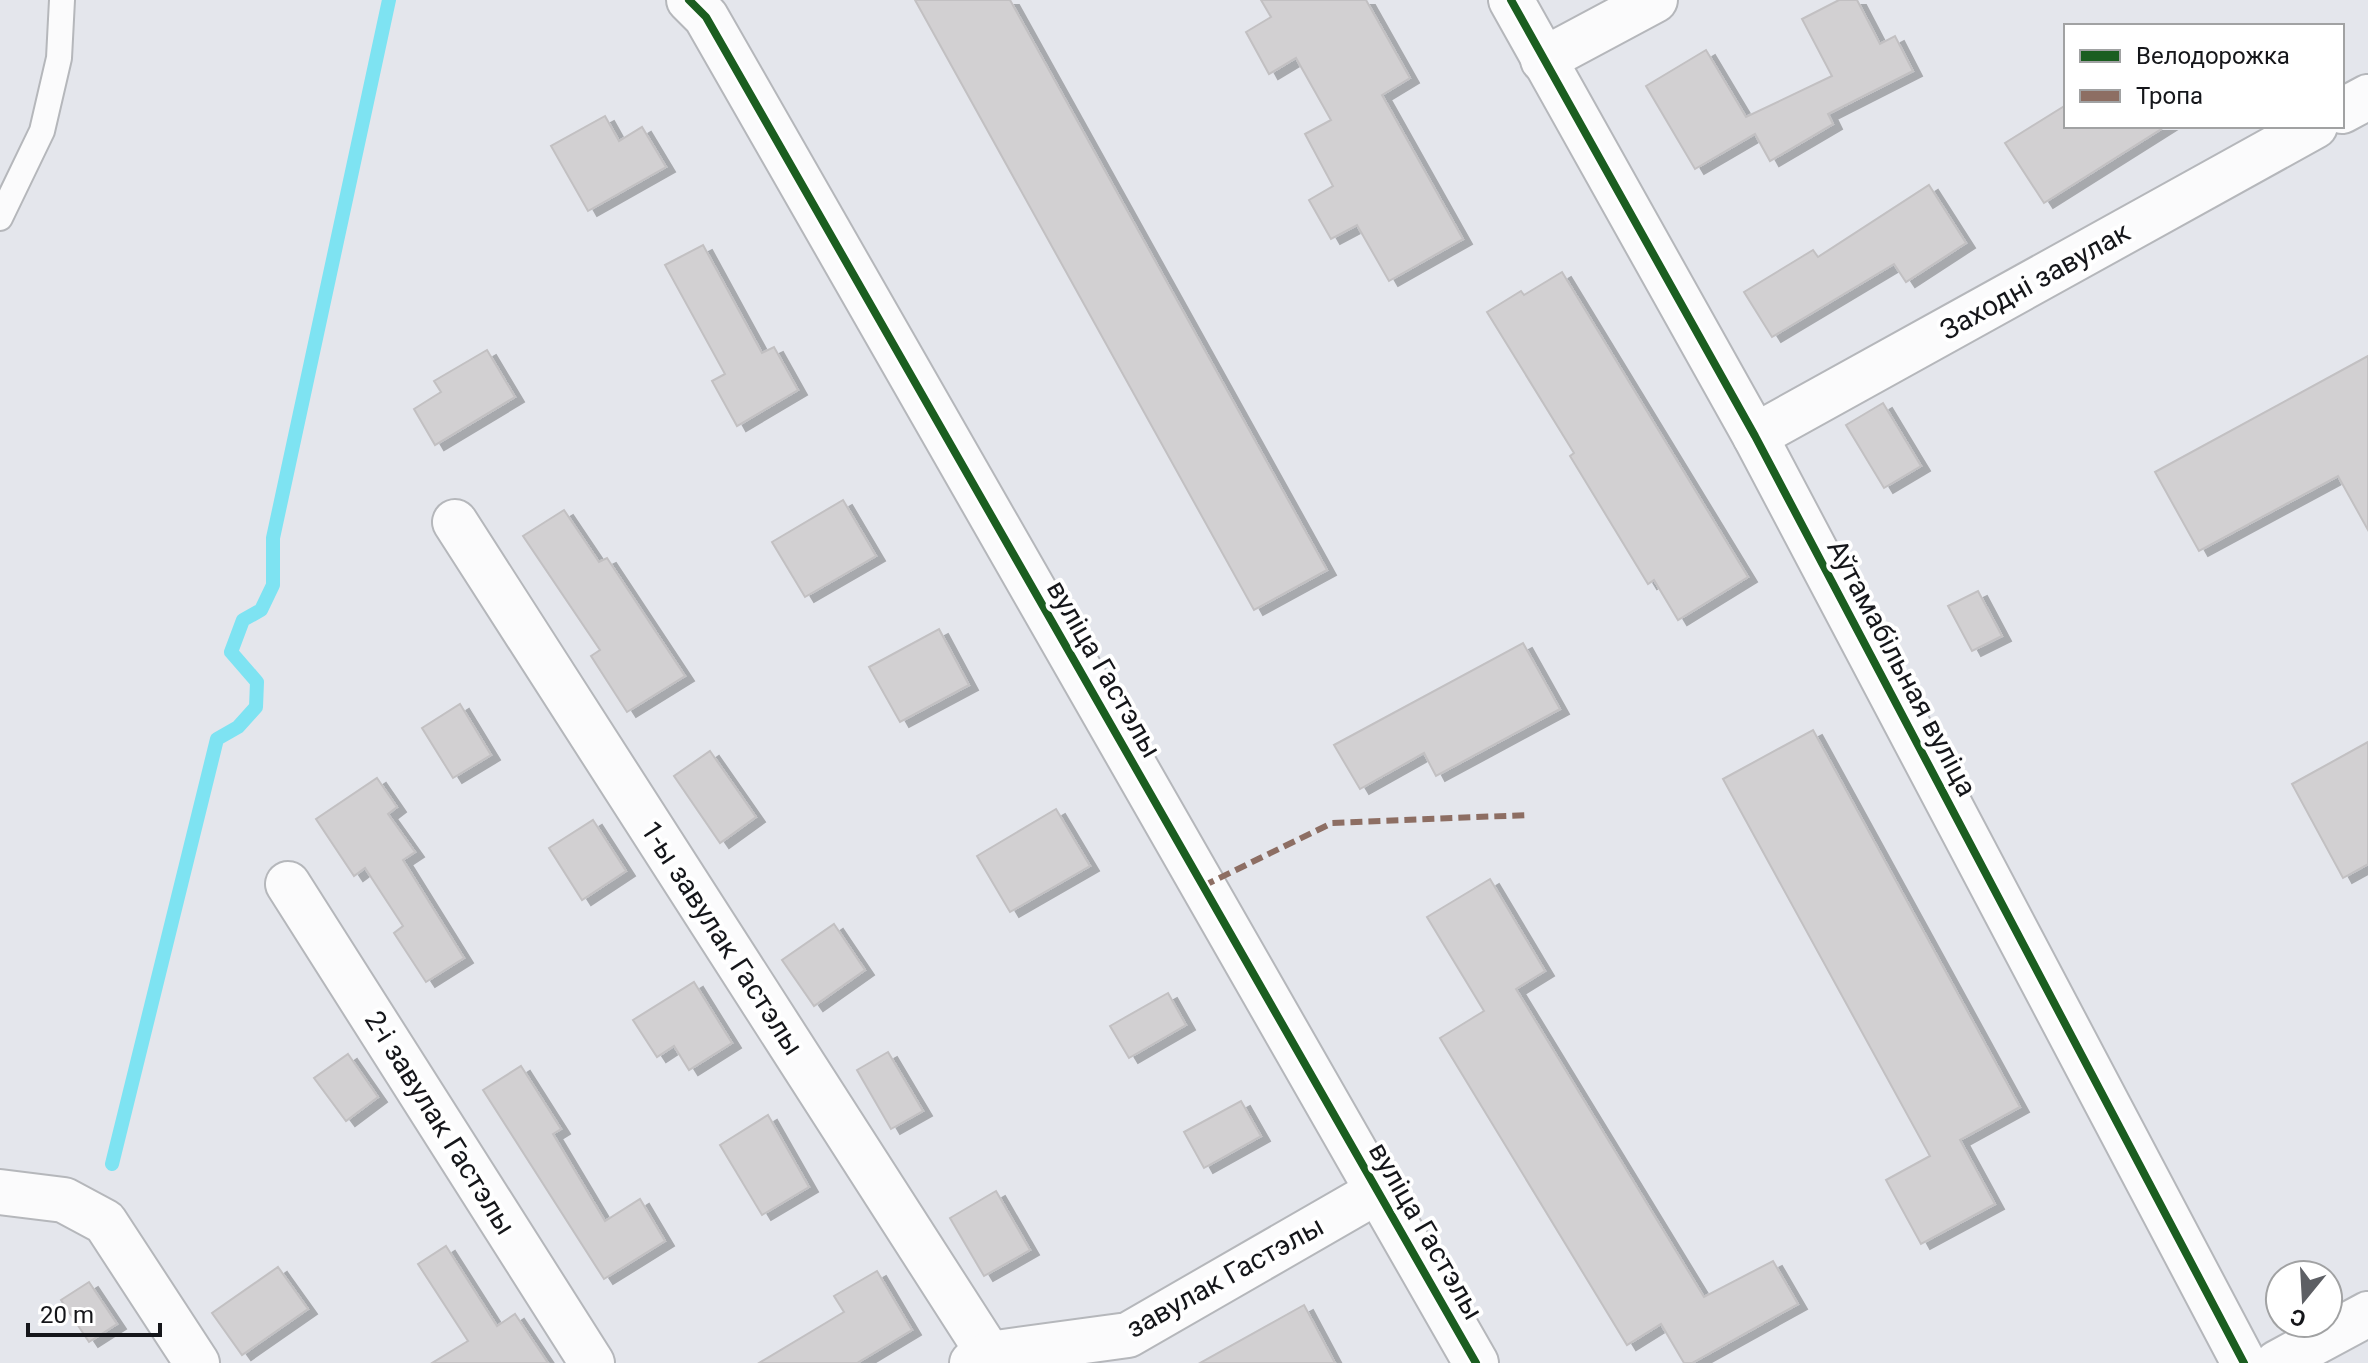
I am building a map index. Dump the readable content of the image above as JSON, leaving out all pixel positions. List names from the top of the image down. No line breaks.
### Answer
{"streets":{"street":["Заходні завулак","Аўтамабільная вуліца","вуліца Гастэлы","1-ы завулак Гастэлы","2-і завулак Гастэлы","завулак Гастэлы"]},"crossings":[["Заходні завулак","Аўтамабільная вуліца"],["вуліца Гастэлы","завулак Гастэлы"],["1-ы завулак Гастэлы","завулак Гастэлы"]],"legend":["Велодорожка","Тропа"],"scale_bar":"20 m","north":"bottom"}
